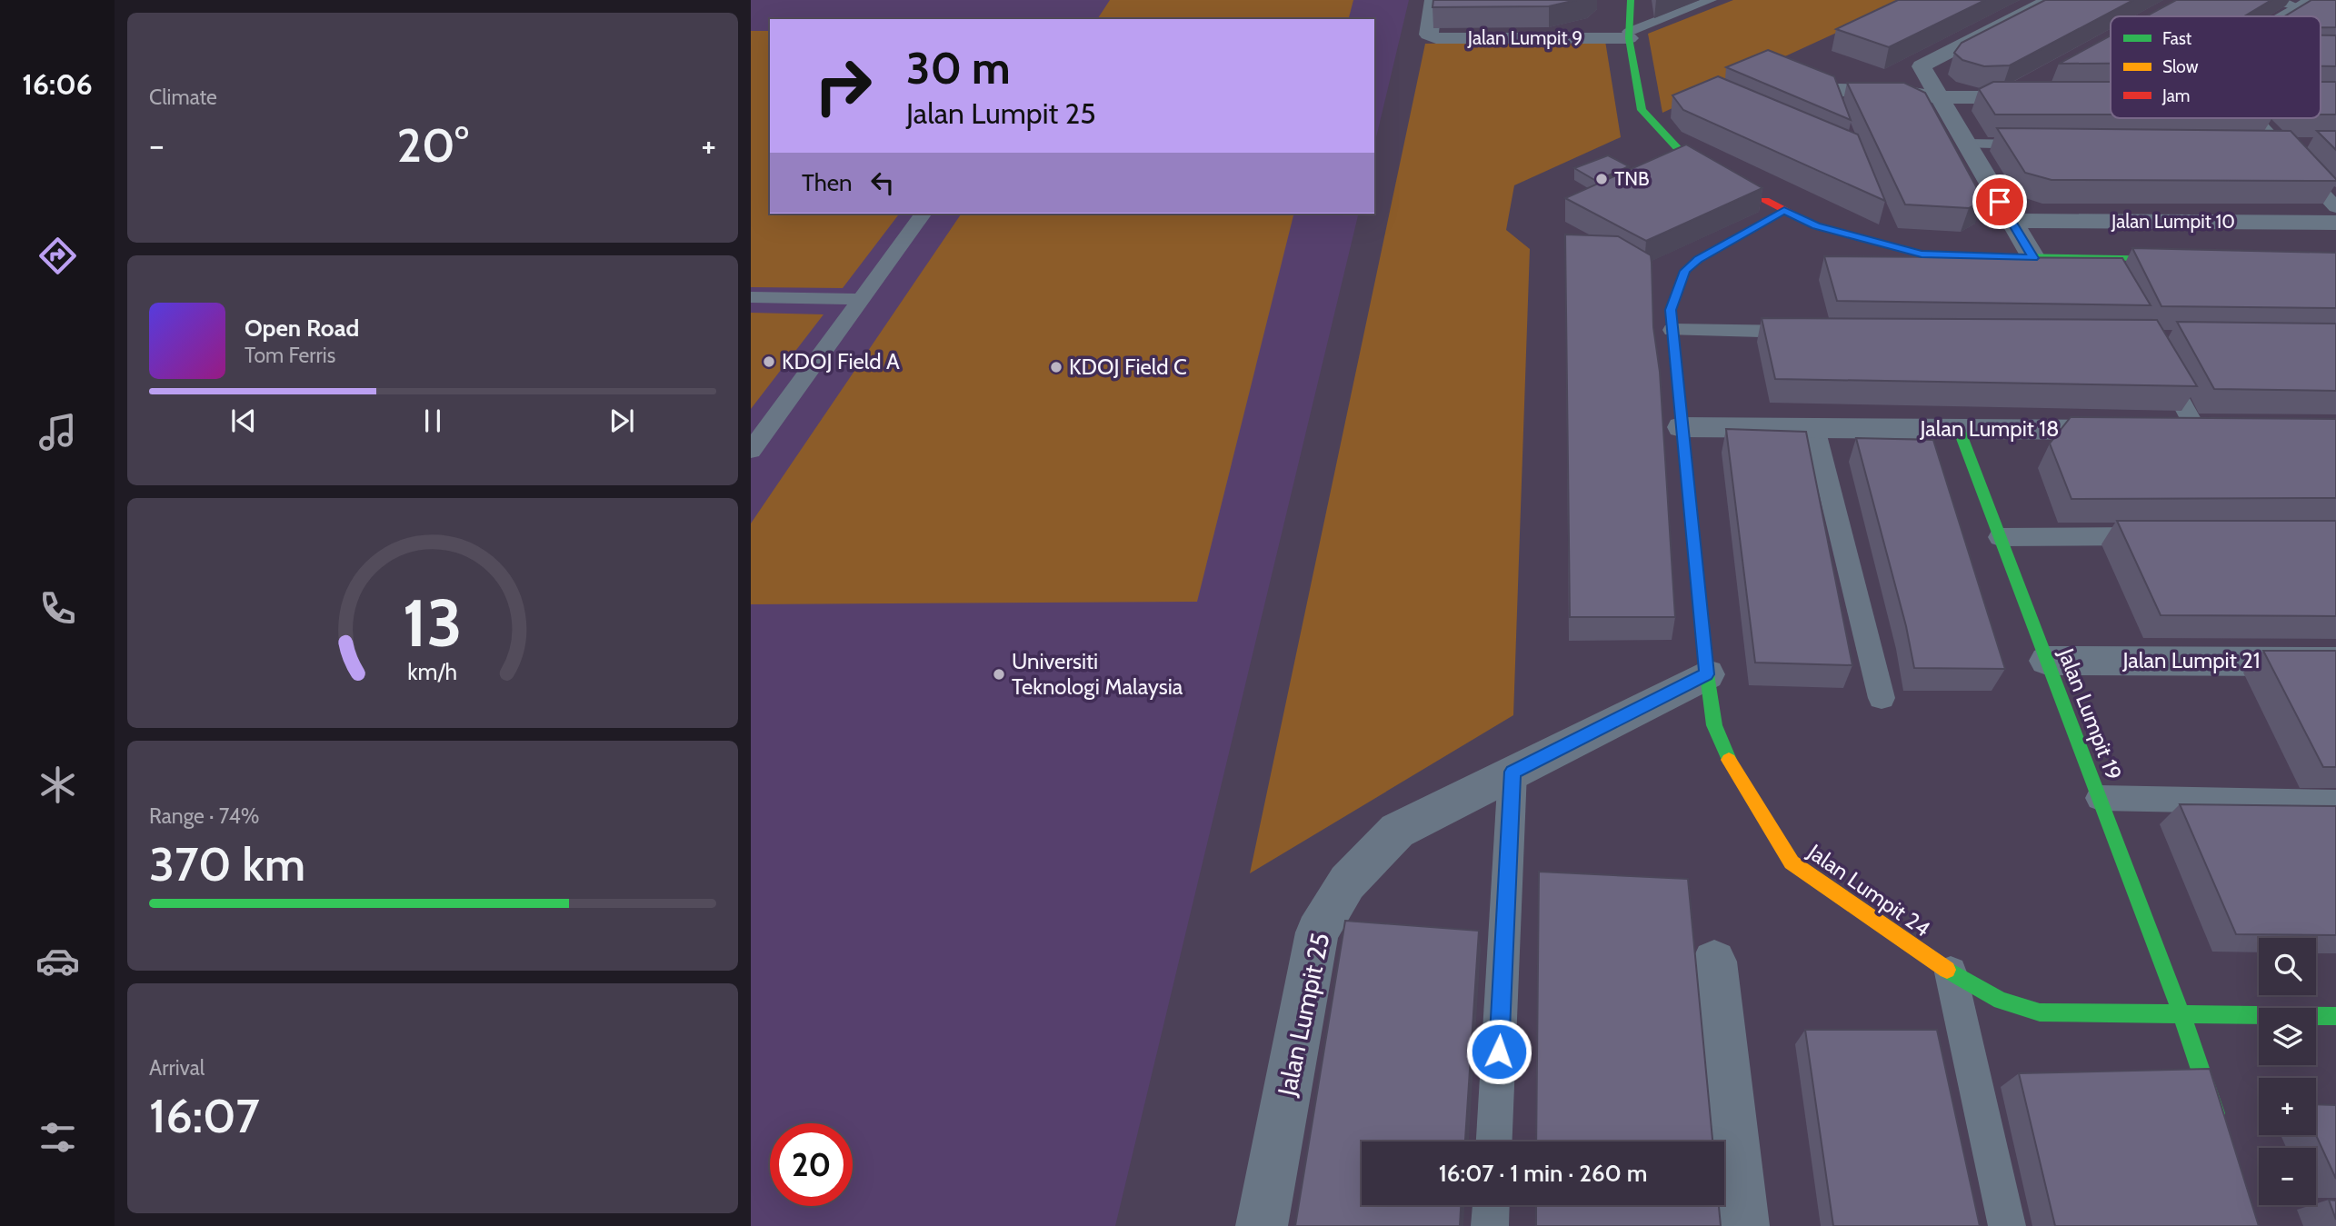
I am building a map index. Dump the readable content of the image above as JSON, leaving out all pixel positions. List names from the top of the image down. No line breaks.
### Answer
{"streets":{"street":["Jalan Lumpit 9","Jalan Lumpit 10","Jalan Lumpit 18","Jalan Lumpit 21","Jalan Lumpit 19","Jalan Lumpit 24","Jalan Lumpit 25"]},"crossings":[["Jalan Lumpit 18","Jalan Lumpit 19"],["Jalan Lumpit 18","Jalan Lumpit 24"],["Jalan Lumpit 21","Jalan Lumpit 19"],["Jalan Lumpit 19","Jalan Lumpit 24"],["Jalan Lumpit 24","Jalan Lumpit 25"]],"places":["TNB","KDOJ Field A","KDOJ Field C","Universiti Teknologi Malaysia"],"legend":["Fast","Slow","Jam"],"page":{"tabs":"16:06","tile":["Climate",["Range · 74%","370 km"],["Arrival","16:07"]],"turn":["30 m","Jalan Lumpit 25"],"heat":["−","20°","+"],"then":"Then","song":["Open Road","Tom Ferris"],"map_buttons":["+","−"],"limit":"20","trip":"16:07 · 1 min · 260 m","gauge":["13","km/h"]}}
